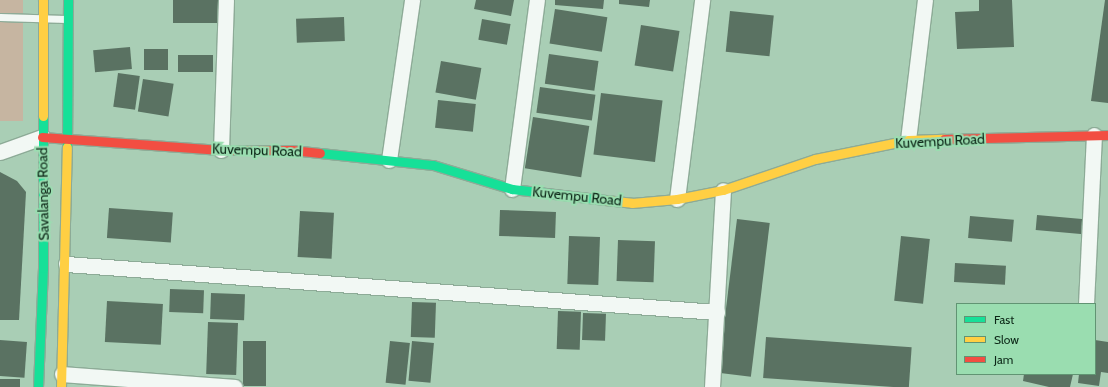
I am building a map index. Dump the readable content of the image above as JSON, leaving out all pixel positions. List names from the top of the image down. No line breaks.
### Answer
{"streets":{"main road":["Kuvempu Road","Savalanga Road"]},"crossings":[["Kuvempu Road","Savalanga Road"]],"legend":["Fast","Slow","Jam"]}
